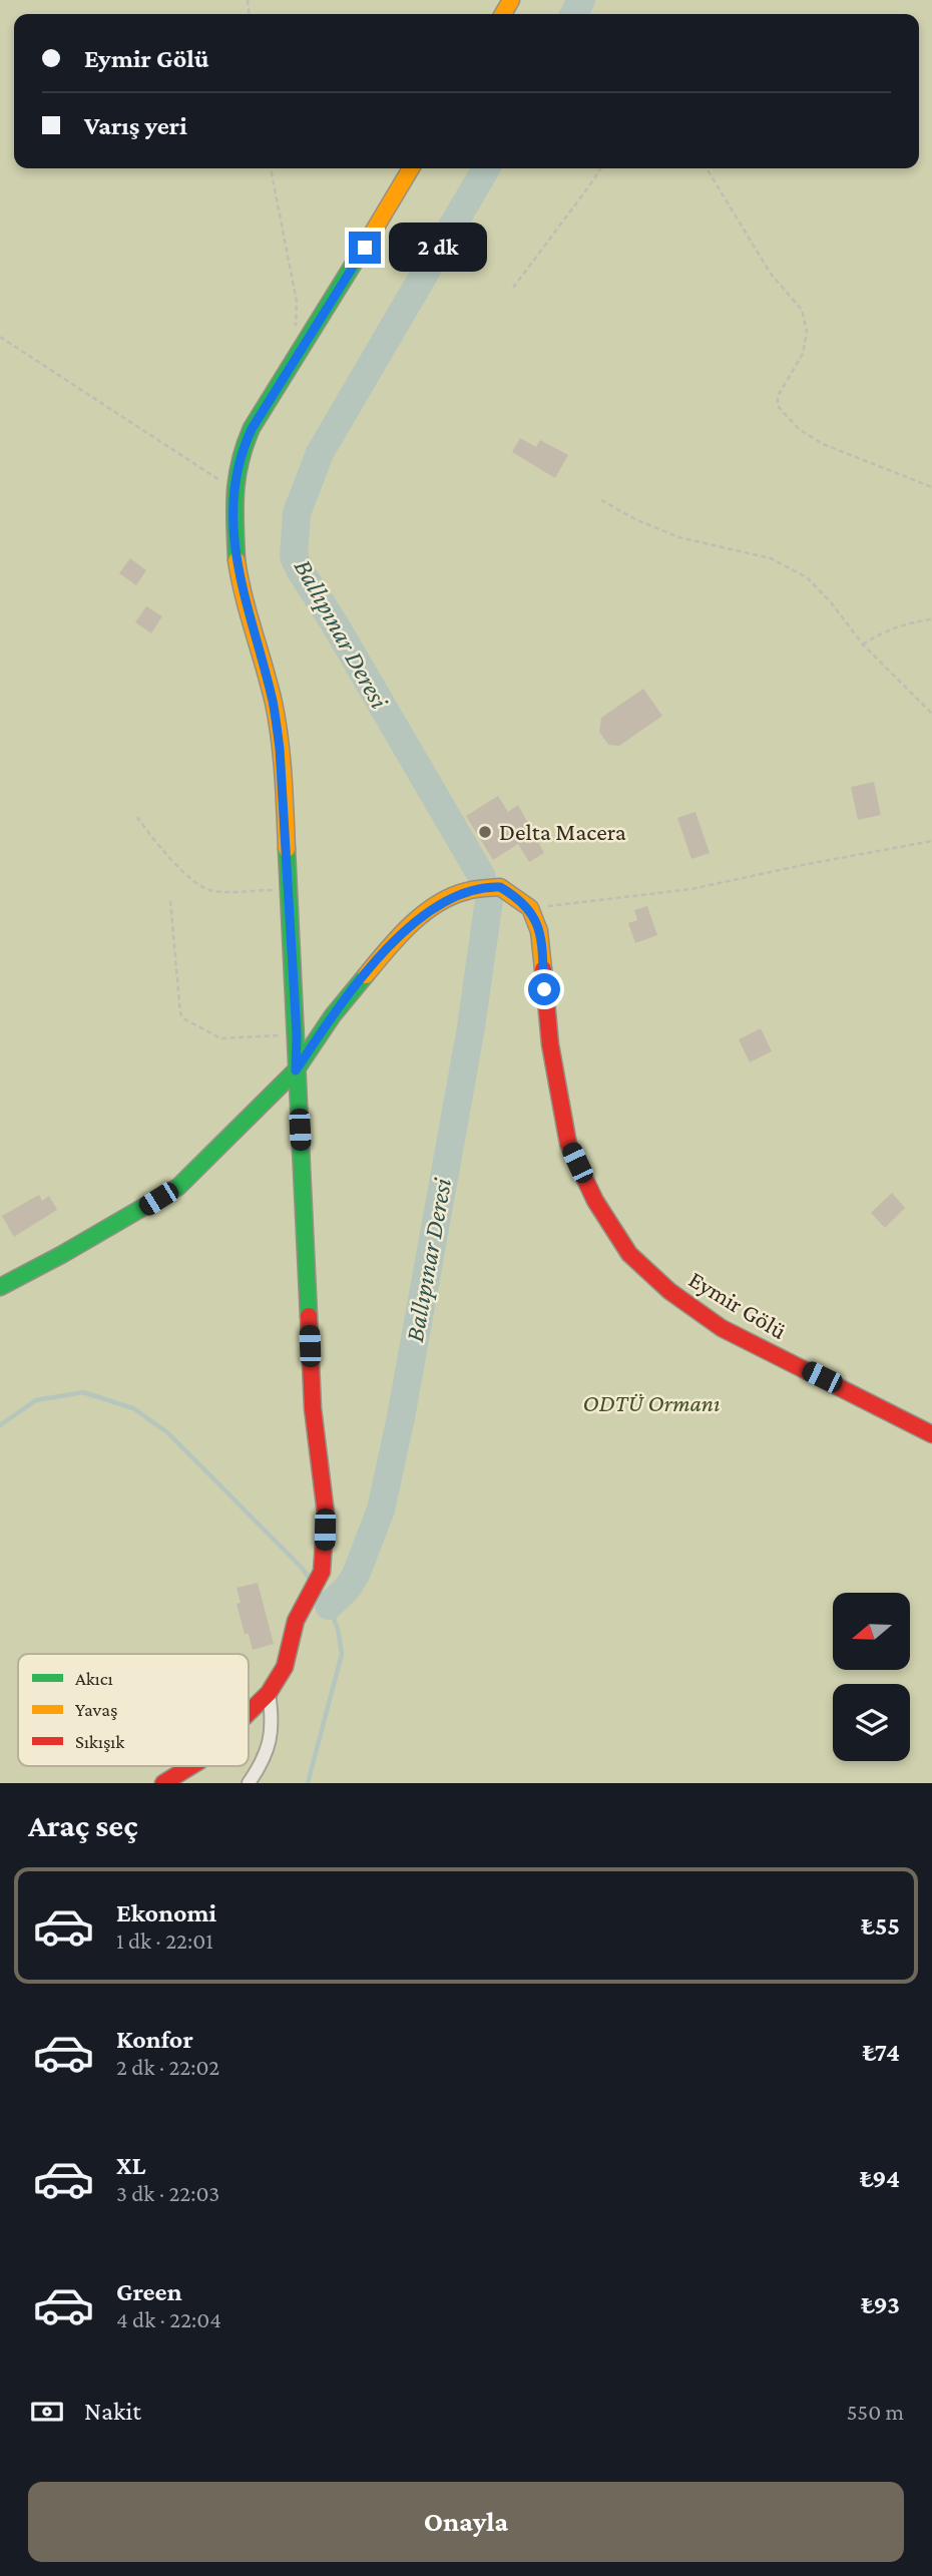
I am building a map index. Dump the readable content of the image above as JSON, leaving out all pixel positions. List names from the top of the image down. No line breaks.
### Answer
{"streets":{"street":["Eymir Gölü"]},"water":["Ballıpınar Deresi"],"parks":["ODTÜ Ormanı"],"places":["Delta Macera"],"legend":["Akıcı","Yavaş","Sıkışık"],"north":"left","page":{"banner":["Eymir Gölü","Varış yeri"],"bubble":"2 dk","heading":"Araç seç","list":[{"name":"Ekonomi","note":"1 dk · 22:01","value":"₺55"},{"name":"Konfor","note":"2 dk · 22:02","value":"₺74"},{"name":"XL","note":"3 dk · 22:03","value":"₺94"},{"name":"Green","note":"4 dk · 22:04","value":"₺93"}],"pay":["Nakit","550 m"],"buttons":"Onayla"}}
